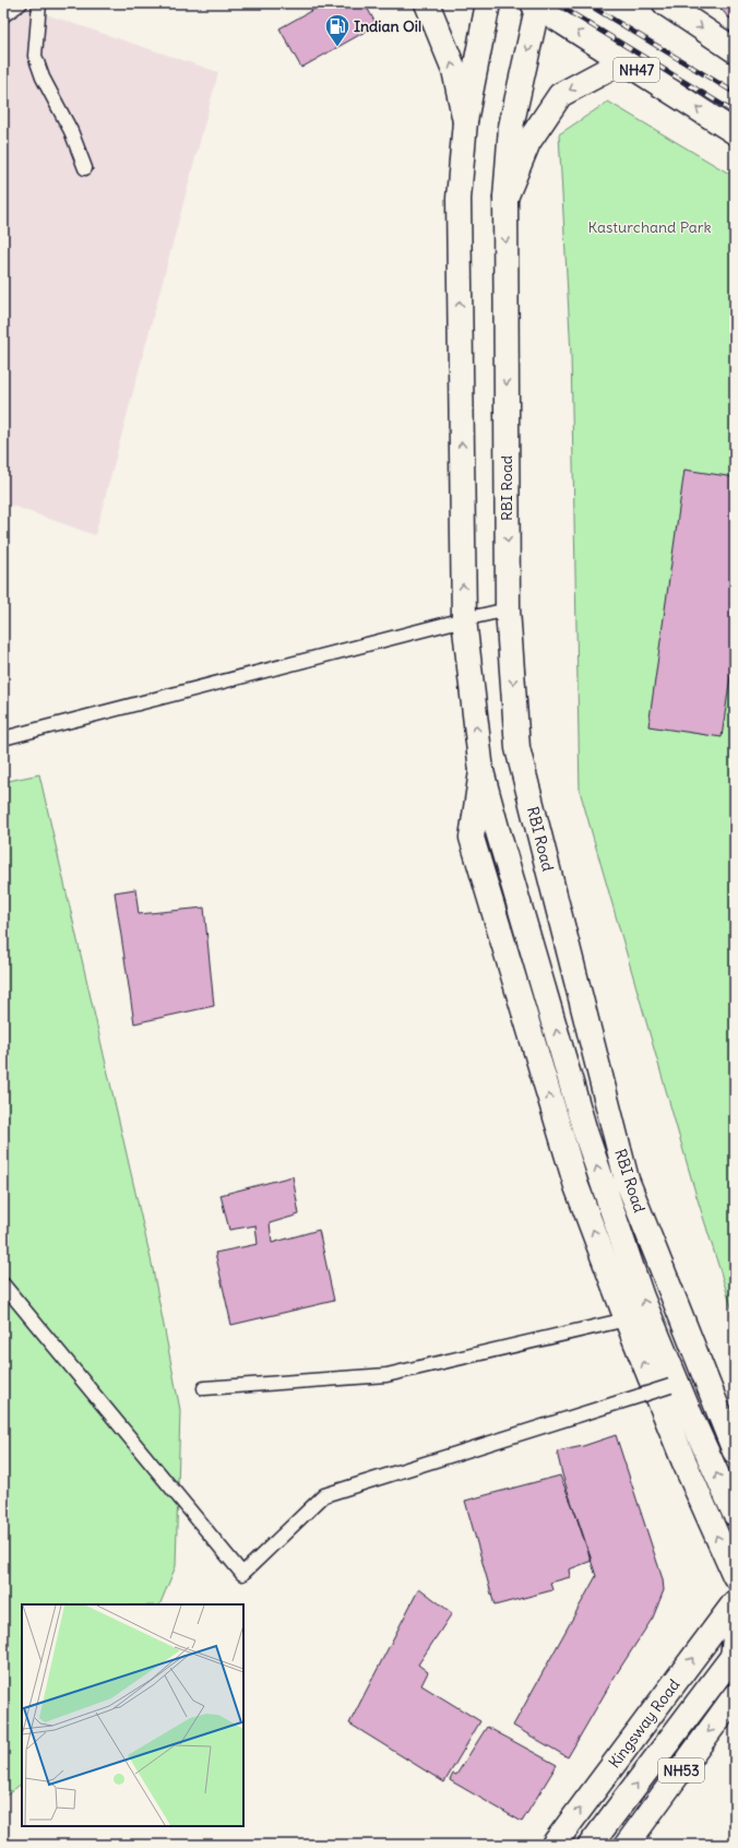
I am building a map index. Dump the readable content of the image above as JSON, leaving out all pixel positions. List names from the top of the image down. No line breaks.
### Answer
{"streets":{"main road":["NH47","RBI Road","Kingsway Road","NH53"]},"crossings":[["NH47","RBI Road"]],"parks":["Kasturchand Park"],"places":{"fuel station":["Indian Oil"]}}
